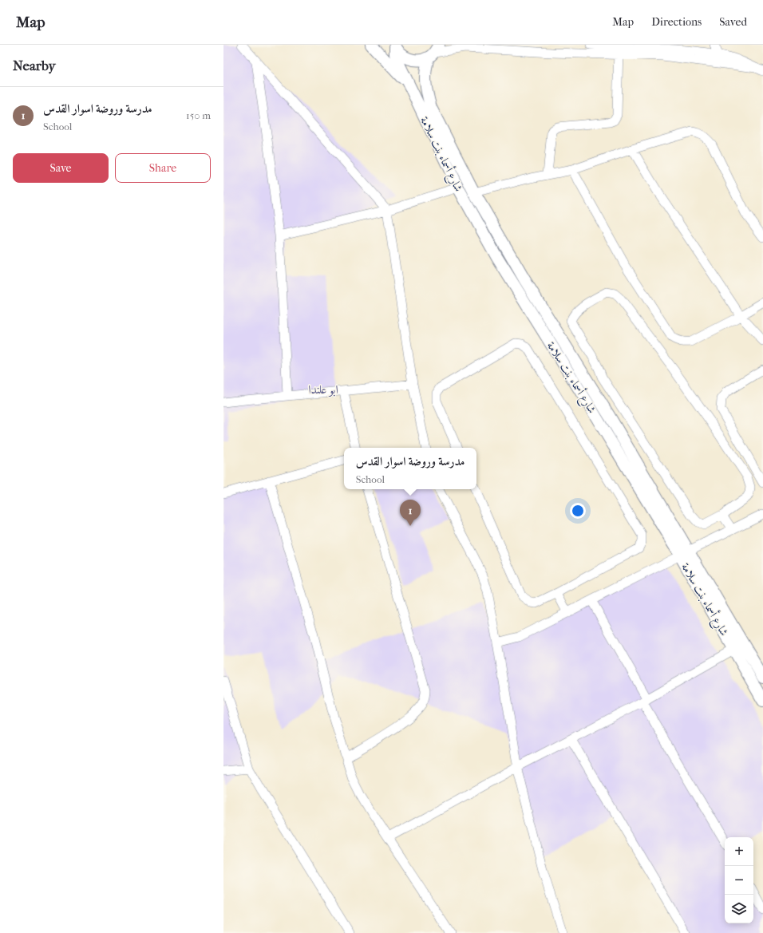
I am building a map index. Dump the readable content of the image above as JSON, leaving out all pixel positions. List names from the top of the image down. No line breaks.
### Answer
{"streets":{"main road":["شارع أسماء بنت سلامة"]},"districts":["ابو علندا"],"page":{"header":"Map","nav":["Map","Directions","Saved"],"heading":"Nearby","list":[{"mark":"1","name":"مدرسة وروضة اسوار القدس","note":"School","value":"150 m"}],"buttons":["Save","Share"],"popup":["مدرسة وروضة اسوار القدس","School"],"pins":"1","map_buttons":["+","−"]}}
